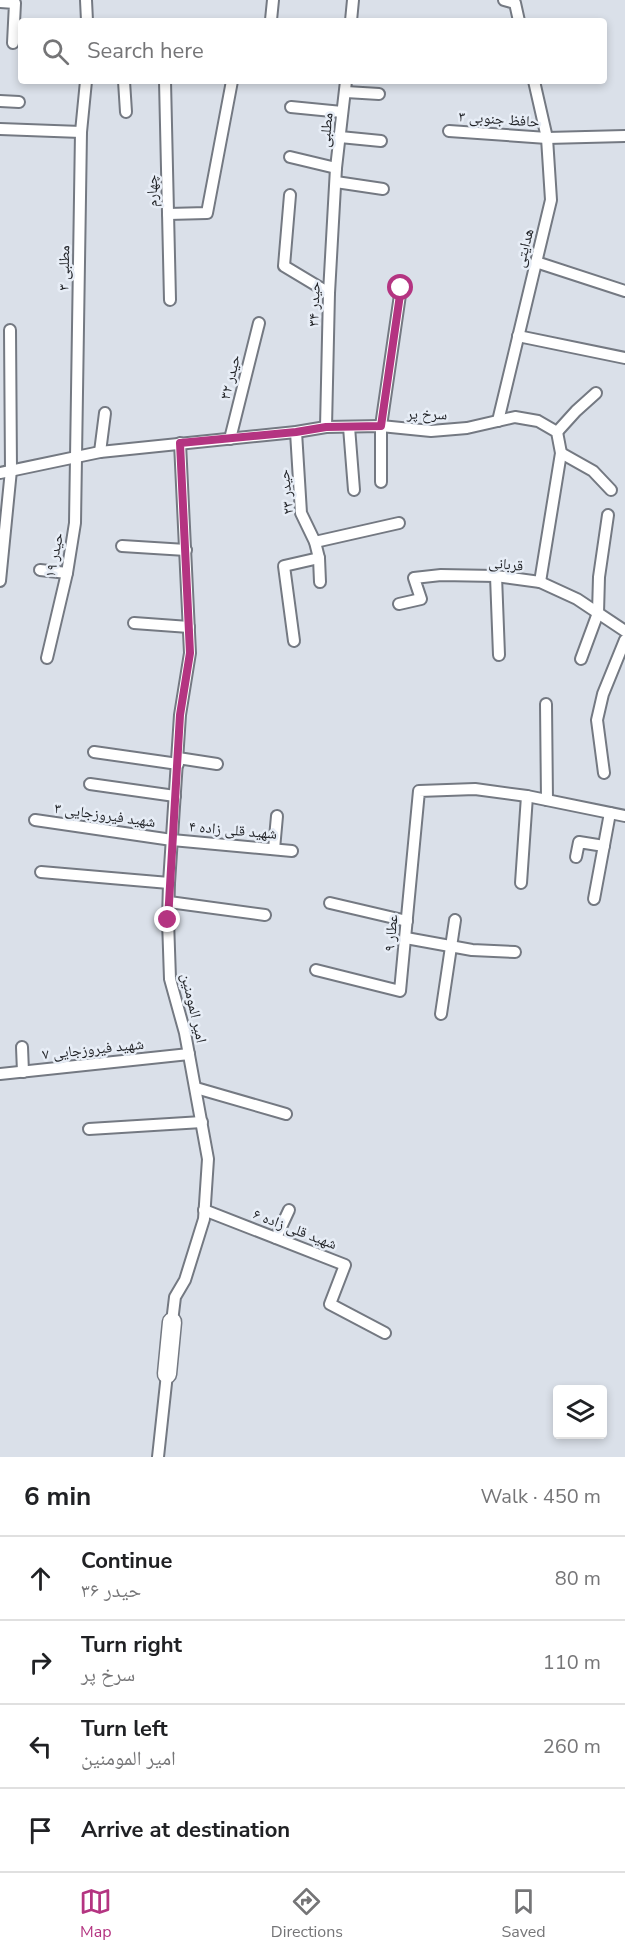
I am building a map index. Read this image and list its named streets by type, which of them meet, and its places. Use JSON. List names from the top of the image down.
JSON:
{
  "streets": {
    "street": [
      "حافظ جنوبی ۳",
      "مطلبی",
      "چهارم",
      "هدایتی",
      "مطلبی ۳",
      "حیدر ۳۴",
      "حیدر ۳۲",
      "سرخ پر",
      "حیدر ۲۳",
      "حیدر ۱۹",
      "قربانی",
      "شهید فیروزجایی ۳",
      "شهید قلی زاده ۴",
      "عطار ۹",
      "امیر المومنین",
      "شهید فیروزجایی ۷",
      "شهید قلی زاده ۶"
    ]
  },
  "crossings": [
    ["حافظ جنوبی ۳", "هدایتی"],
    ["مطلبی", "حیدر ۳۴"],
    ["هدایتی", "سرخ پر"],
    ["مطلبی ۳", "سرخ پر"],
    ["مطلبی ۳", "حیدر ۱۹"],
    ["حیدر ۳۴", "سرخ پر"],
    ["حیدر ۳۲", "سرخ پر"],
    ["سرخ پر", "حیدر ۲۳"],
    ["سرخ پر", "حیدر ۱۹"],
    ["سرخ پر", "امیر المومنین"],
    ["شهید فیروزجایی ۳", "شهید قلی زاده ۴"],
    ["شهید فیروزجایی ۳", "امیر المومنین"],
    ["شهید قلی زاده ۴", "امیر المومنین"],
    ["امیر المومنین", "شهید فیروزجایی ۷"],
    ["امیر المومنین", "شهید قلی زاده ۶"]
  ],
  "page": {
    "search": "Search here",
    "heading": ["6 min", "Walk · 450 m"],
    "list": [
      ["Continue", "حیدر ۳۶", "80 m"],
      ["Turn right", "سرخ پر", "110 m"],
      ["Turn left", "امیر المومنین", "260 m"],
      "Arrive at destination"
    ],
    "nav": ["Map", "Directions", "Saved"]
  }
}
